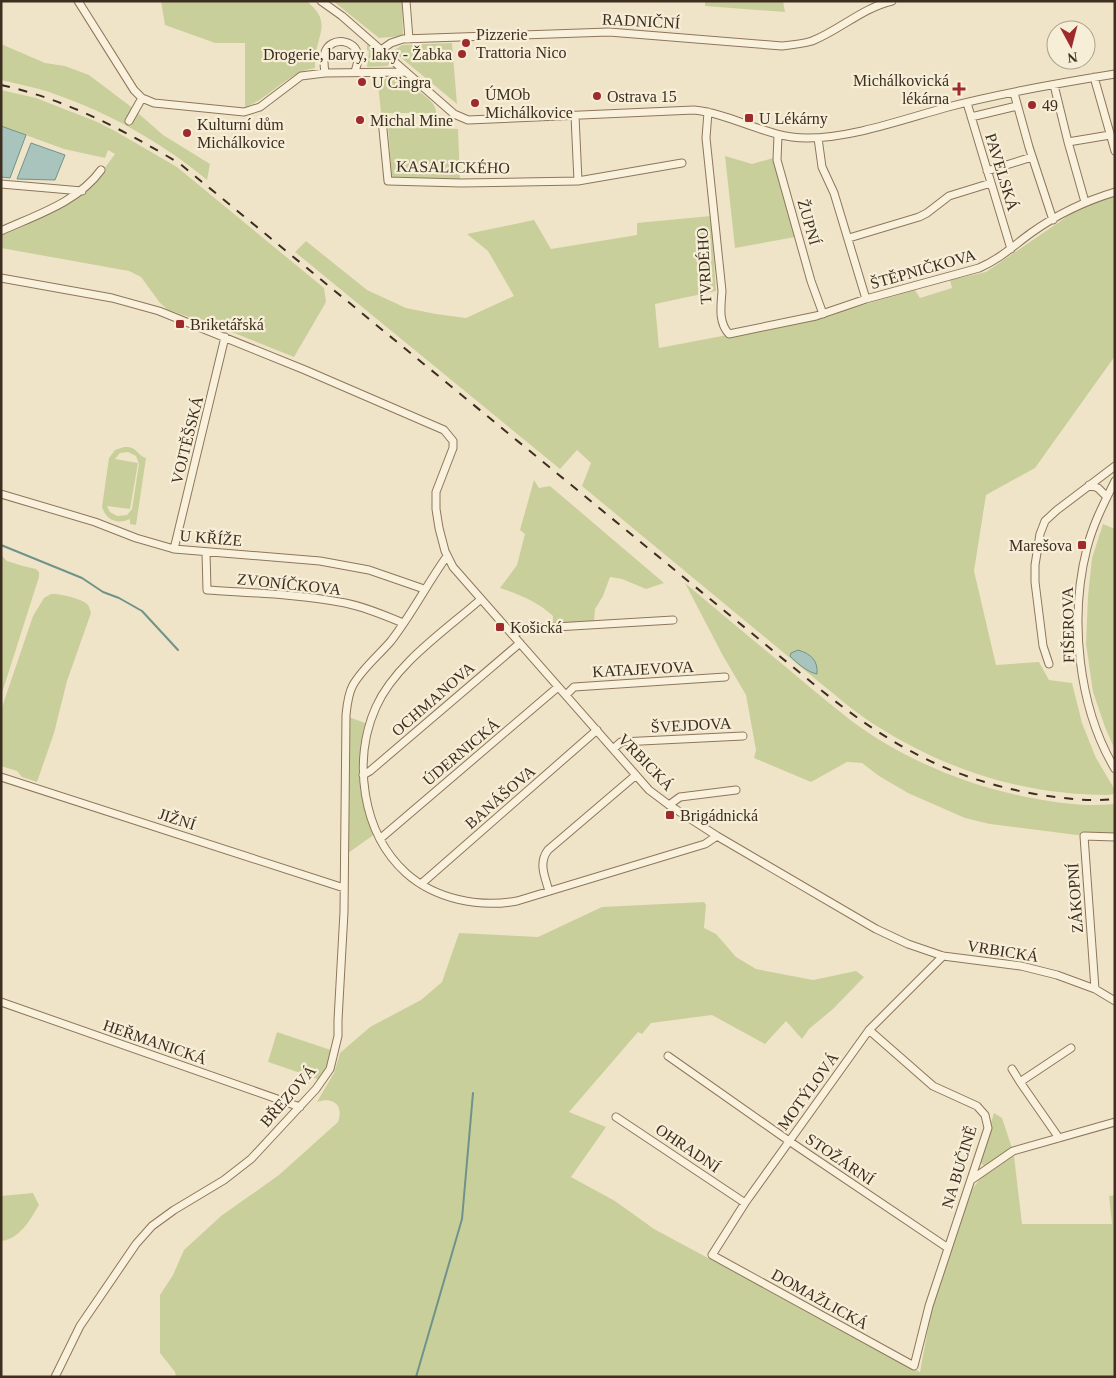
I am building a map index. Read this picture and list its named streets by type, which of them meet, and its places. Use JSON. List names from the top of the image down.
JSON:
{
  "streets": {
    "street": [
      "RADNIČNÍ",
      "KASALICKÉHO",
      "PAVELSKÁ",
      "ŽUPNÍ",
      "TVRDÉHO",
      "ŠTĚPNIČKOVA",
      "VOJTĚŠSKÁ",
      "U KŘÍŽE",
      "ZVONÍČKOVA",
      "FIŠEROVA",
      "KATAJEVOVA",
      "OCHMANOVA",
      "ŠVEJDOVA",
      "ÚDERNICKÁ",
      "VRBICKÁ",
      "BANÁŠOVA",
      "JIŽNÍ",
      "ZÁKOPNÍ",
      "HEŘMANICKÁ",
      "MOTÝLOVÁ",
      "BŘEZOVÁ",
      "OHRADNÍ",
      "STOŽÁRNÍ",
      "NA BUČINĚ",
      "DOMAŽLICKÁ"
    ]
  },
  "crossings": [
    ["PAVELSKÁ", "ŠTĚPNIČKOVA"],
    ["ŽUPNÍ", "ŠTĚPNIČKOVA"],
    ["TVRDÉHO", "ŠTĚPNIČKOVA"],
    ["VOJTĚŠSKÁ", "U KŘÍŽE"],
    ["VOJTĚŠSKÁ", "VRBICKÁ"],
    ["U KŘÍŽE", "ZVONÍČKOVA"],
    ["ZVONÍČKOVA", "BŘEZOVÁ"],
    ["KATAJEVOVA", "VRBICKÁ"],
    ["OCHMANOVA", "VRBICKÁ"],
    ["ŠVEJDOVA", "VRBICKÁ"],
    ["ÚDERNICKÁ", "VRBICKÁ"],
    ["VRBICKÁ", "BANÁŠOVA"],
    ["VRBICKÁ", "ZÁKOPNÍ"],
    ["VRBICKÁ", "MOTÝLOVÁ"],
    ["JIŽNÍ", "BŘEZOVÁ"],
    ["HEŘMANICKÁ", "BŘEZOVÁ"],
    ["MOTÝLOVÁ", "OHRADNÍ"],
    ["MOTÝLOVÁ", "STOŽÁRNÍ"],
    ["MOTÝLOVÁ", "NA BUČINĚ"],
    ["MOTÝLOVÁ", "DOMAŽLICKÁ"],
    ["STOŽÁRNÍ", "NA BUČINĚ"],
    ["NA BUČINĚ", "DOMAŽLICKÁ"]
  ],
  "places": {
    "other": [
      "Pizzerie Trattoria Nico",
      "Drogerie, barvy, laky - Žabka",
      "U Cingra",
      "Ostrava 15",
      "ÚMOb Michálkovice",
      "49",
      "Michal Mine",
      "Kulturní dům Michálkovice"
    ],
    "health": ["Michálkovická lékárna"],
    "transit": [
      "U Lékárny",
      "Briketářská",
      "Marešova",
      "Košická",
      "Brigádnická"
    ]
  },
  "north": "bottom"
}
